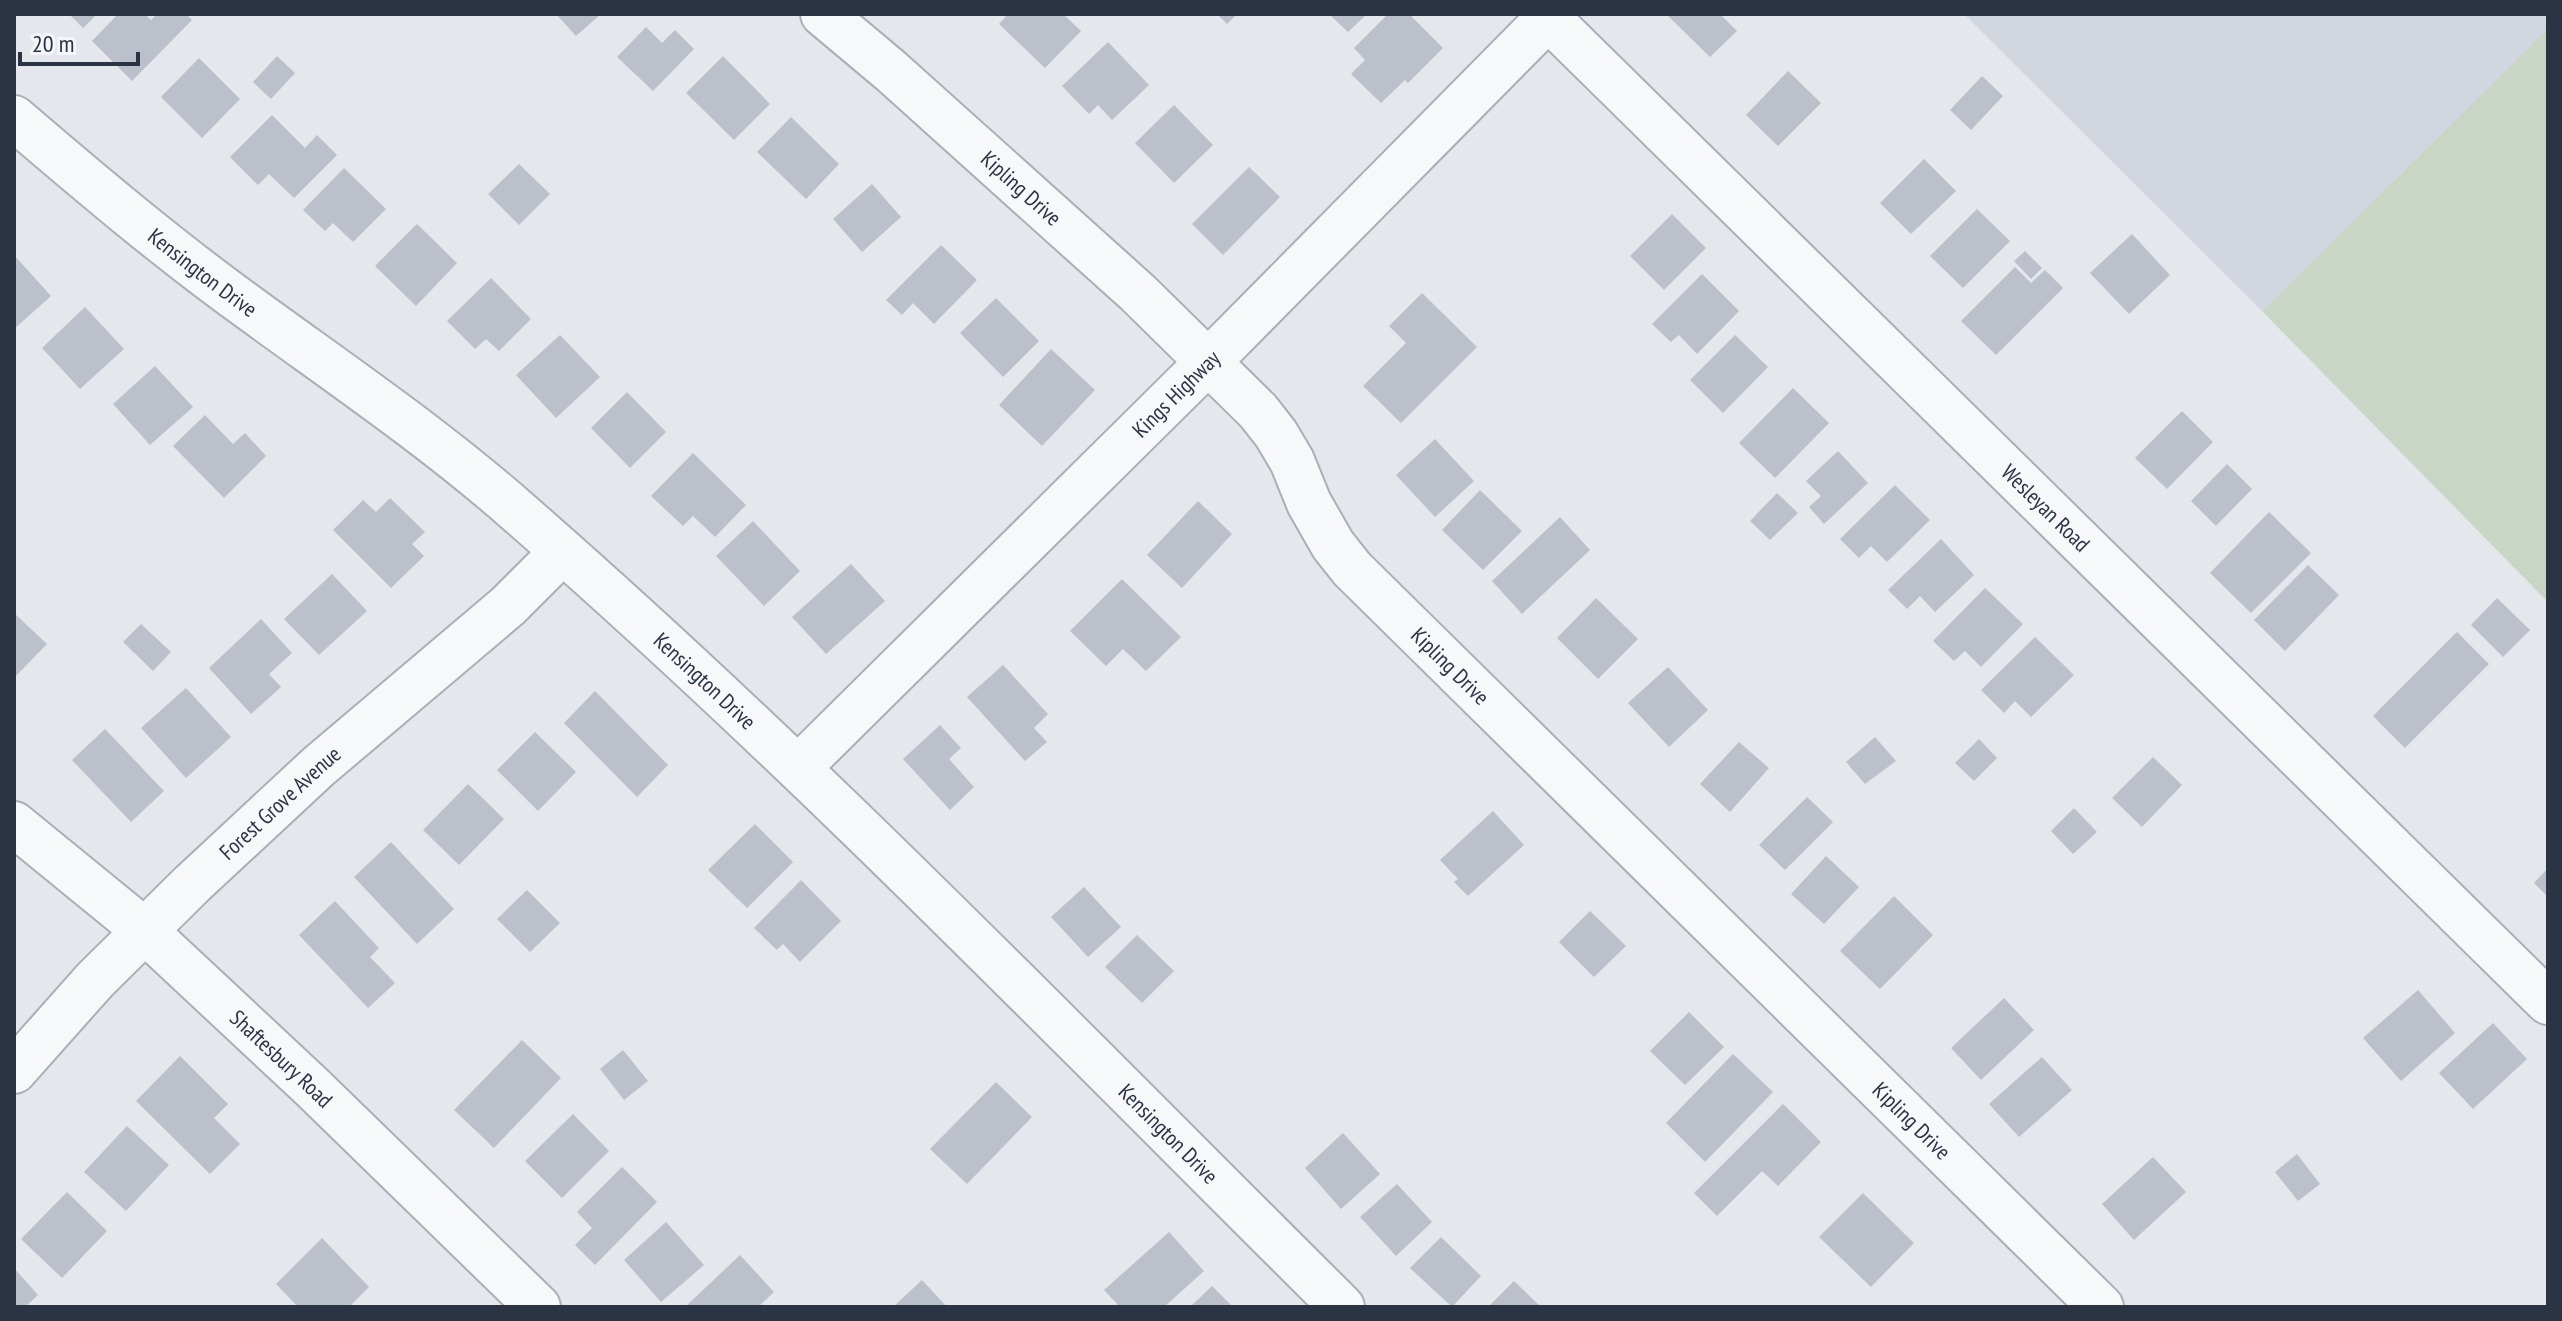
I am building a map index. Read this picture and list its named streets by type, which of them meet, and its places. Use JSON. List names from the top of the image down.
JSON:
{
  "streets": {
    "street": [
      "Kipling Drive",
      "Kensington Drive",
      "Kings Highway",
      "Wesleyan Road",
      "Forest Grove Avenue",
      "Shaftesbury Road"
    ]
  },
  "crossings": [
    ["Kipling Drive", "Kings Highway"],
    ["Kensington Drive", "Kings Highway"],
    ["Kensington Drive", "Forest Grove Avenue"],
    ["Kings Highway", "Wesleyan Road"],
    ["Forest Grove Avenue", "Shaftesbury Road"]
  ],
  "scale_bar": "20 m"
}
